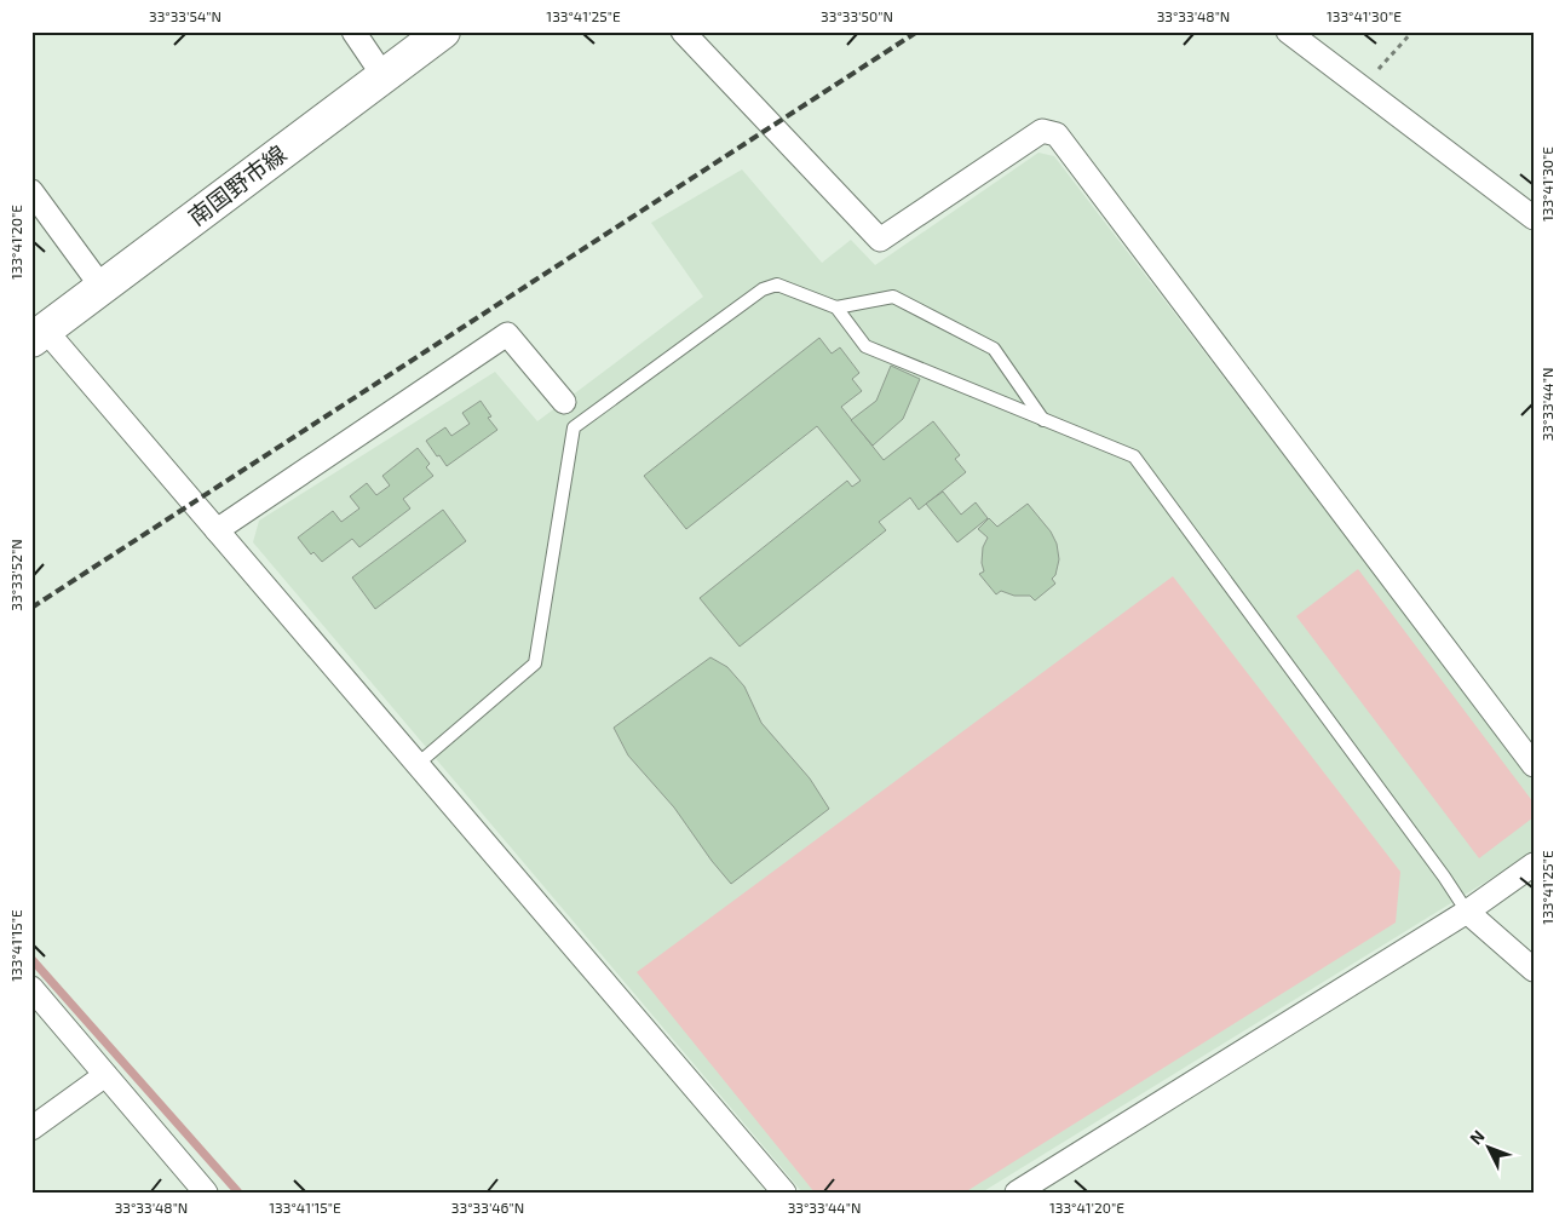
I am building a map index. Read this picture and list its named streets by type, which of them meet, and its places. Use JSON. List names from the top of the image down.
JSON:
{
  "streets": {
    "main road": ["南国野市線"]
  },
  "north": "top left",
  "coordinates": [
    "33°33'54\"N",
    "133°41'25\"E",
    "33°33'50\"N",
    "33°33'48\"N",
    "133°41'30\"E",
    "133°41'20\"E",
    "33°33'44\"N",
    "33°33'52\"N",
    "133°41'15\"E",
    "33°33'46\"N"
  ]
}
